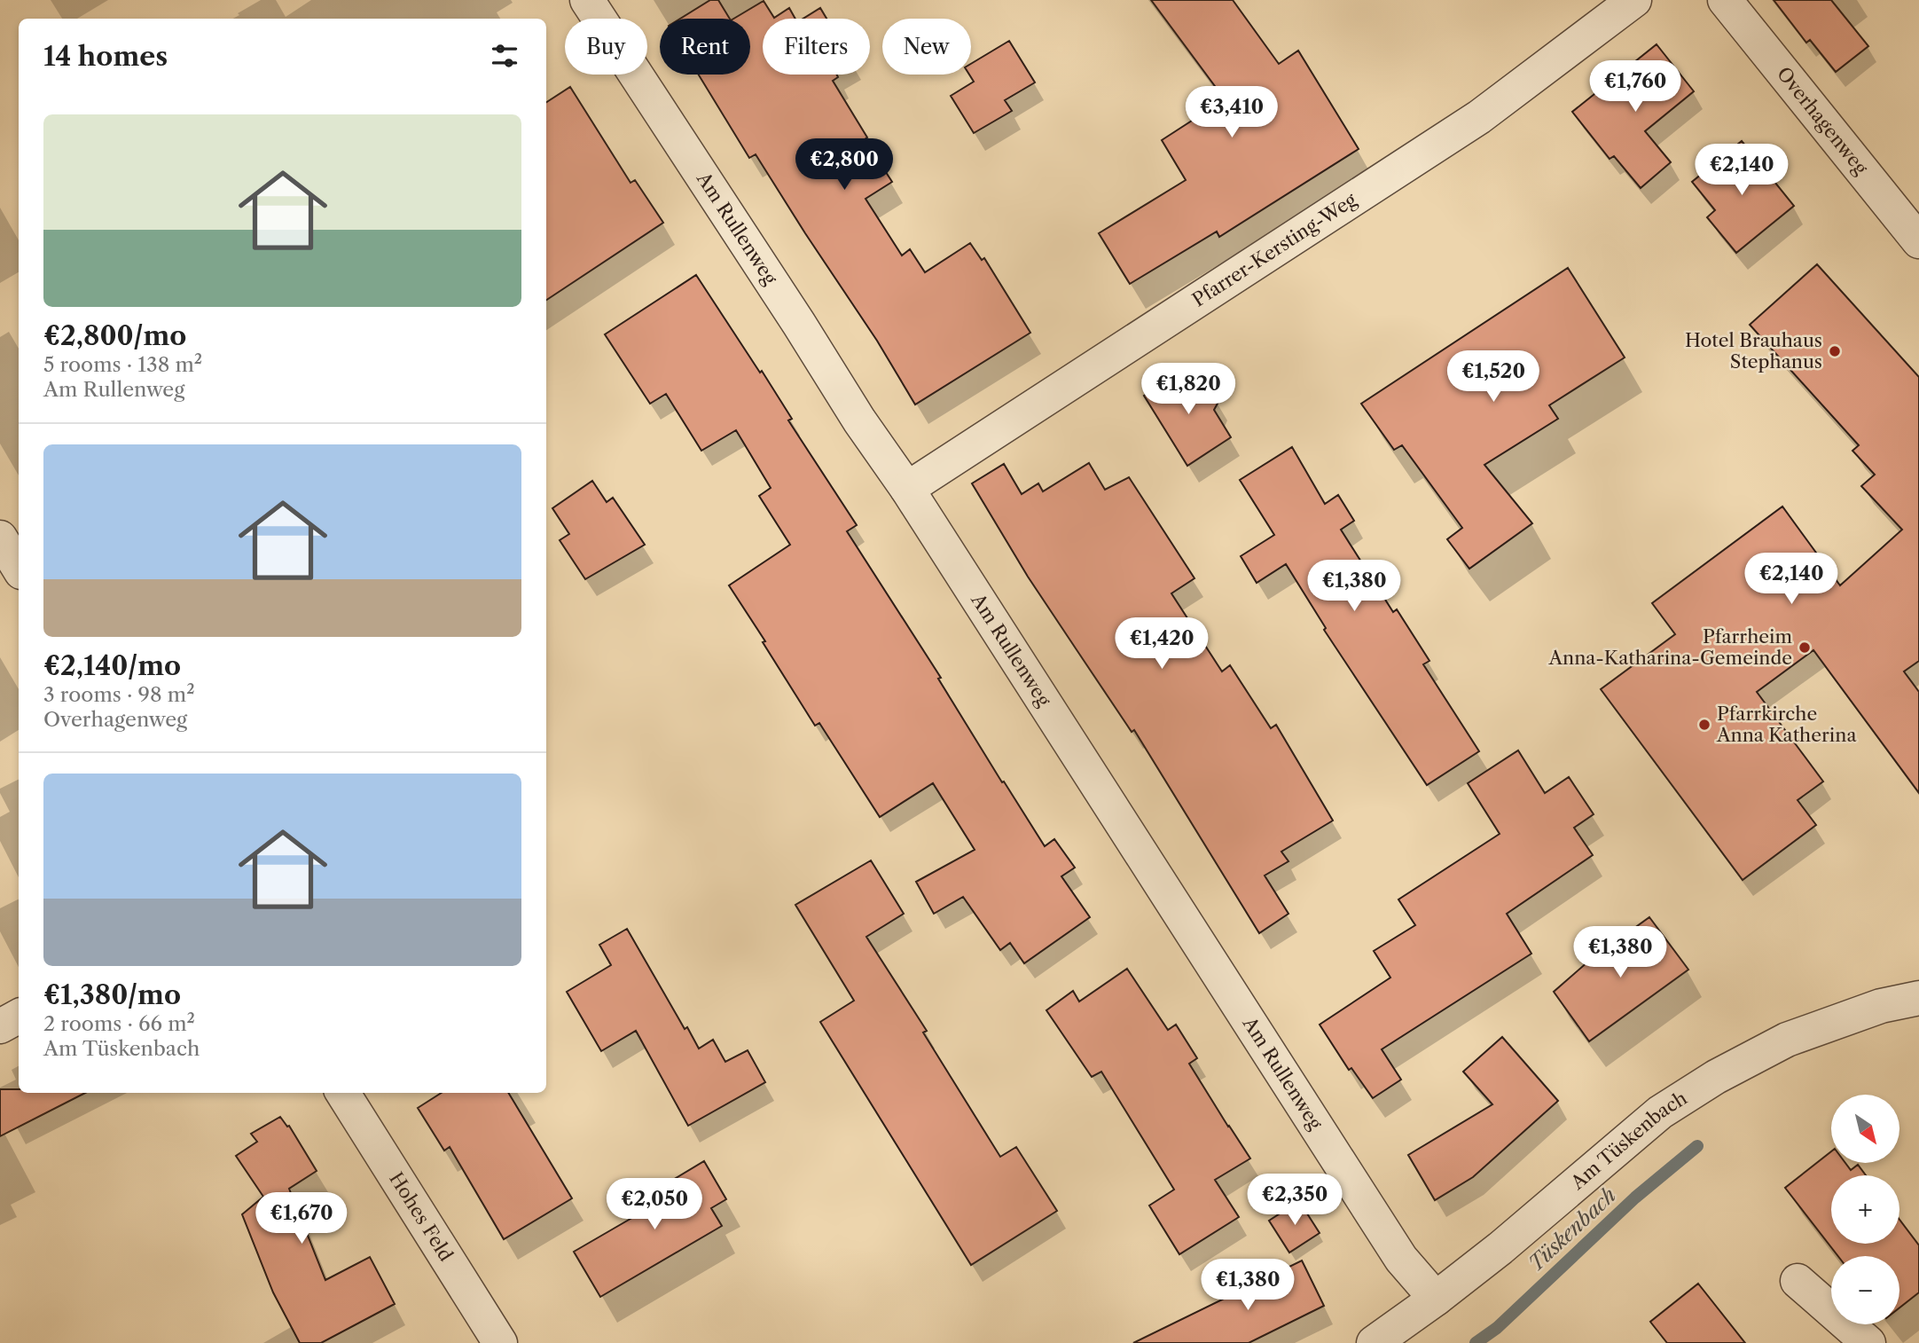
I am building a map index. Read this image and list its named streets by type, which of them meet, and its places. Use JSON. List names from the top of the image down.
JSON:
{
  "streets": {
    "street": [
      "Overhagenweg",
      "Am Rullenweg",
      "Pfarrer-Kersting-Weg",
      "Am Tüskenbach",
      "Hohes Feld"
    ]
  },
  "crossings": [
    ["Am Rullenweg", "Pfarrer-Kersting-Weg"],
    ["Am Rullenweg", "Am Tüskenbach"]
  ],
  "water": ["Tüskenbach"],
  "places": ["Hotel Brauhaus Stephanus", "Pfarrheim Anna-Katharina-Gemeinde", "Pfarrkirche Anna Katherina"],
  "north": "bottom right",
  "page": {
    "chip": [
      "Buy",
      "Rent",
      "Filters",
      "New"
    ],
    "heading": "14 homes",
    "price": [
      "€1,760",
      "€3,410",
      "€2,800",
      "€2,140",
      "€1,520",
      "€1,820",
      "€2,140",
      "€1,380",
      "€1,420",
      "€1,380",
      "€2,350",
      "€2,050",
      "€1,670",
      "€1,380"
    ],
    "list": [
      {
        "name": "€2,800/mo",
        "note": "5 rooms · 138 m² · Am Rullenweg"
      },
      {
        "name": "€2,140/mo",
        "note": "3 rooms · 98 m² · Overhagenweg"
      },
      {
        "name": "€1,380/mo",
        "note": "2 rooms · 66 m² · Am Tüskenbach"
      }
    ],
    "map_buttons": ["+", "−"]
  }
}
